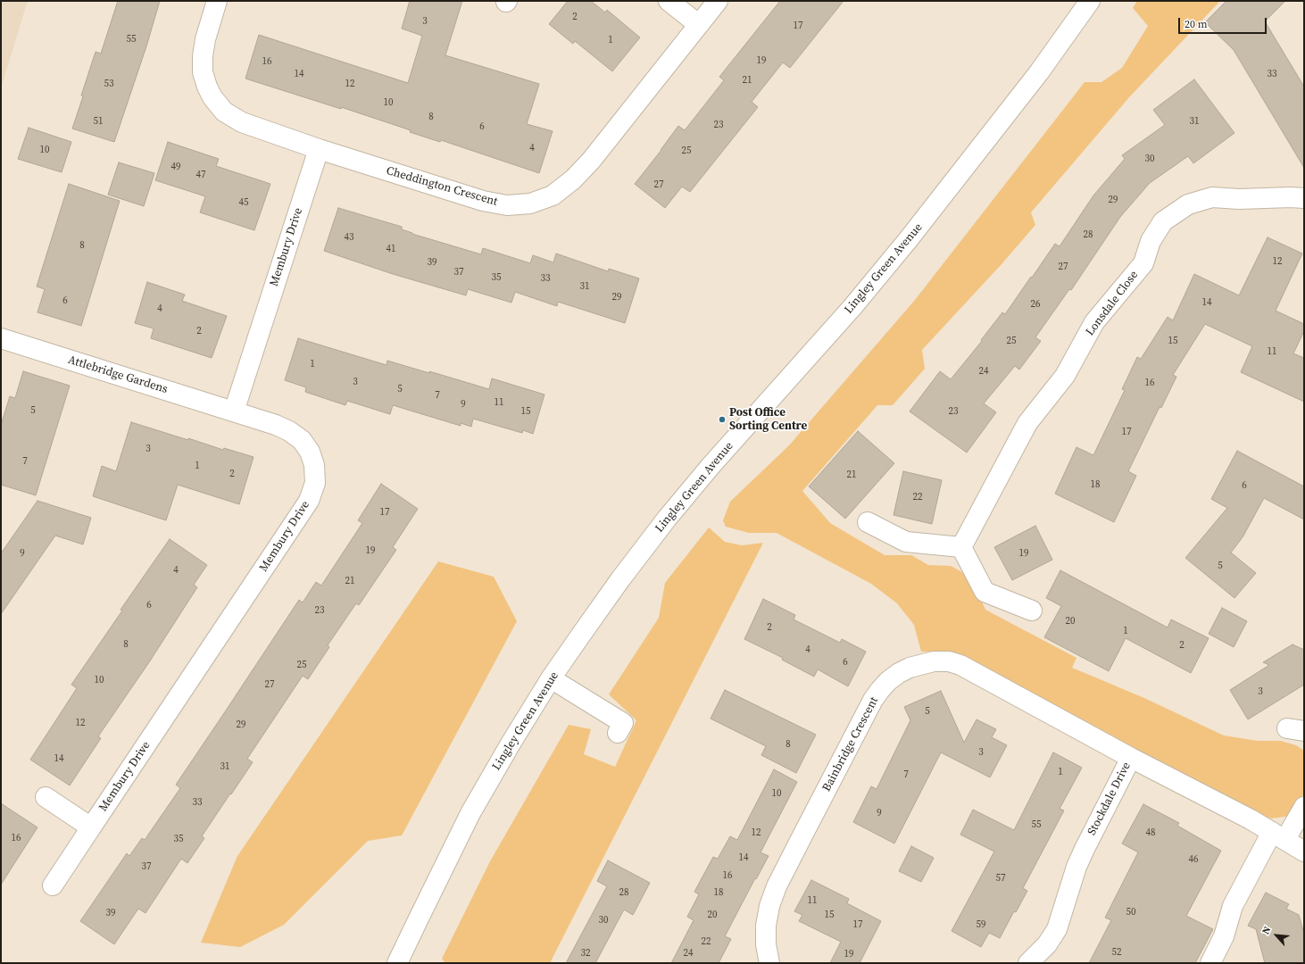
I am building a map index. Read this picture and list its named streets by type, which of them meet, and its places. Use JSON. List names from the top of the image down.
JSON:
{
  "streets": {
    "street": [
      "Cheddington Crescent",
      "Membury Drive",
      "Lingley Green Avenue",
      "Lonsdale Close",
      "Attlebridge Gardens",
      "Bainbridge Crescent",
      "Stockdale Drive"
    ]
  },
  "crossings": [
    ["Cheddington Crescent", "Membury Drive"],
    ["Membury Drive", "Attlebridge Gardens"],
    ["Bainbridge Crescent", "Stockdale Drive"]
  ],
  "places": ["Post Office Sorting Centre"],
  "house_numbers": [
    "2",
    "3",
    "17",
    "55",
    "1",
    "19",
    "16",
    "14",
    "33",
    "21",
    "53",
    "12",
    "10",
    "8",
    "51",
    "31",
    "23",
    "6",
    "4",
    "10",
    "25",
    "30",
    "49",
    "47",
    "27",
    "29",
    "45",
    "28",
    "43",
    "8",
    "41",
    "12",
    "39",
    "27",
    "37",
    "35",
    "33",
    "31",
    "29",
    "6",
    "14",
    "26",
    "4",
    "2",
    "25",
    "15",
    "11",
    "1",
    "24",
    "3",
    "16",
    "5",
    "7",
    "11",
    "9",
    "5",
    "15",
    "23",
    "17",
    "3",
    "7",
    "1",
    "2",
    "21",
    "18",
    "6",
    "22",
    "17",
    "19",
    "9",
    "19",
    "5",
    "4",
    "21",
    "6",
    "23",
    "20",
    "2",
    "1",
    "8",
    "2",
    "4",
    "6",
    "25",
    "10",
    "27",
    "3",
    "5",
    "12",
    "29",
    "8",
    "3",
    "14",
    "31",
    "1",
    "7",
    "10",
    "33",
    "9",
    "55",
    "12",
    "48",
    "16",
    "35",
    "14",
    "46",
    "37",
    "16",
    "57",
    "28",
    "18",
    "11",
    "50",
    "39",
    "20",
    "15",
    "30",
    "17",
    "59",
    "22",
    "52",
    "32",
    "24",
    "19"
  ],
  "scale_bar": "20 m",
  "north": "top left"
}
